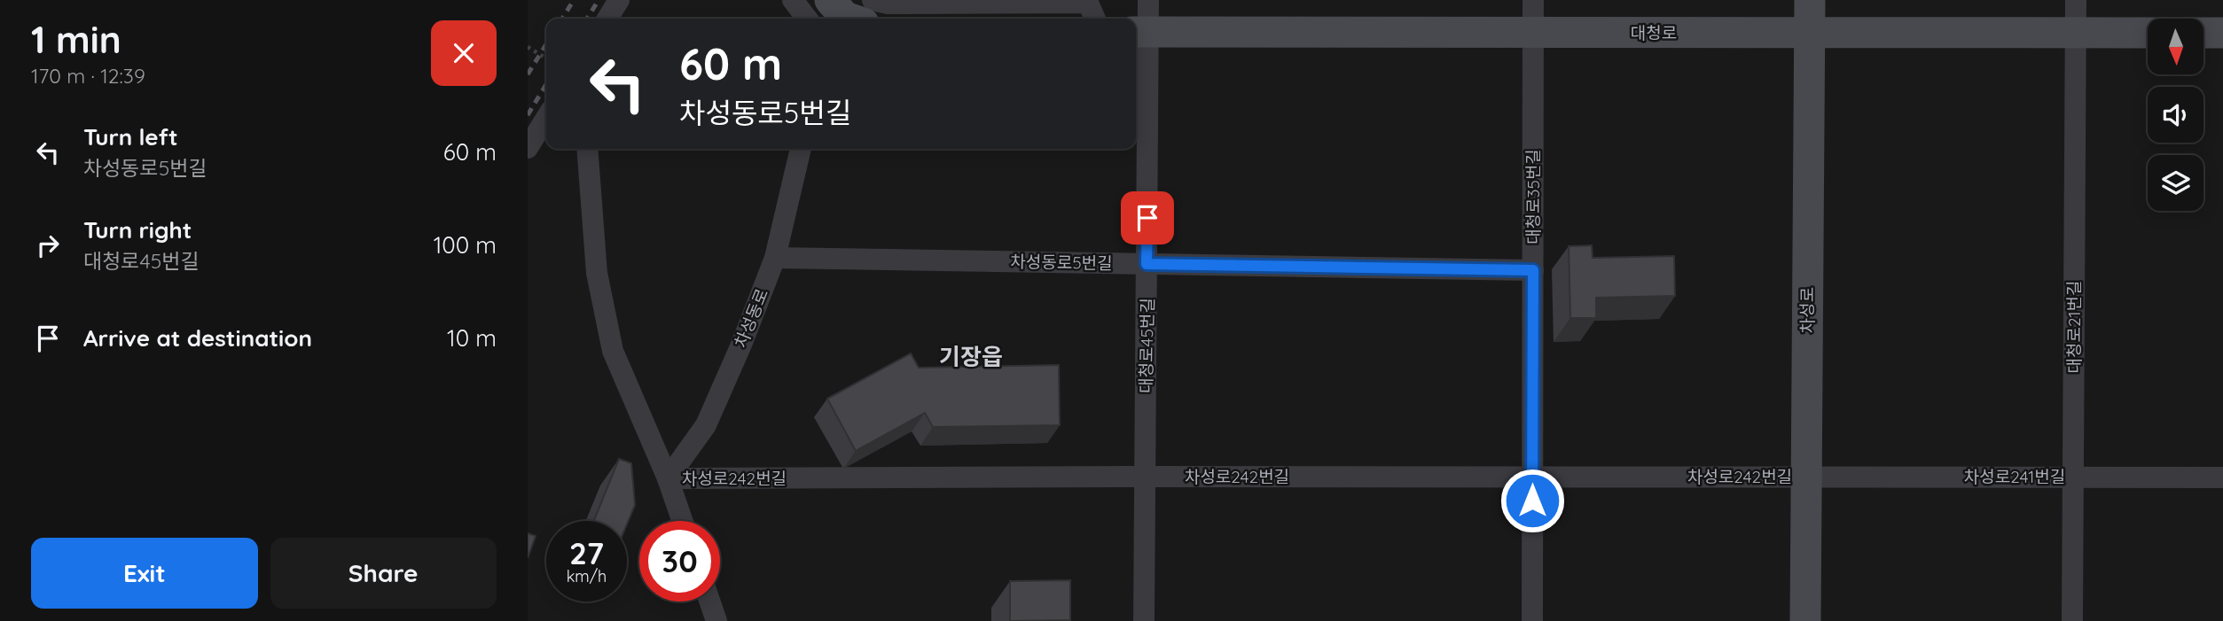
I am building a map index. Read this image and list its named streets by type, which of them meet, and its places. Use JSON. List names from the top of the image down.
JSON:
{
  "streets": {
    "main road": ["대청로", "차성로"],
    "street": [
      "대청로35번길",
      "차성동로5번길",
      "차성동로",
      "대청로21번길",
      "대청로45번길",
      "차성로242번길",
      "차성로241번길"
    ]
  },
  "crossings": [
    ["대청로", "대청로35번길"],
    ["대청로", "차성로"],
    ["대청로", "대청로21번길"],
    ["대청로", "대청로45번길"],
    ["대청로35번길", "차성동로5번길"],
    ["대청로35번길", "차성로242번길"],
    ["차성동로5번길", "차성동로"],
    ["차성동로5번길", "대청로45번길"],
    ["차성로", "차성로242번길"],
    ["차성로", "차성로241번길"],
    ["차성동로", "차성로242번길"],
    ["대청로21번길", "차성로241번길"],
    ["대청로45번길", "차성로242번길"],
    ["차성로242번길", "차성로241번길"]
  ],
  "districts": ["기장읍"],
  "north": "bottom",
  "page": {
    "heading": ["1 min", "170 m · 12:39"],
    "turn": ["60 m", "차성동로5번길"],
    "list": [
      {
        "name": "Turn left",
        "note": "차성동로5번길",
        "value": "60 m"
      },
      {
        "name": "Turn right",
        "note": "대청로45번길",
        "value": "100 m"
      },
      {
        "name": "Arrive at destination",
        "value": "10 m"
      }
    ],
    "speed": "27 km/h",
    "limit": "30",
    "buttons": ["Exit", "Share"]
  }
}
